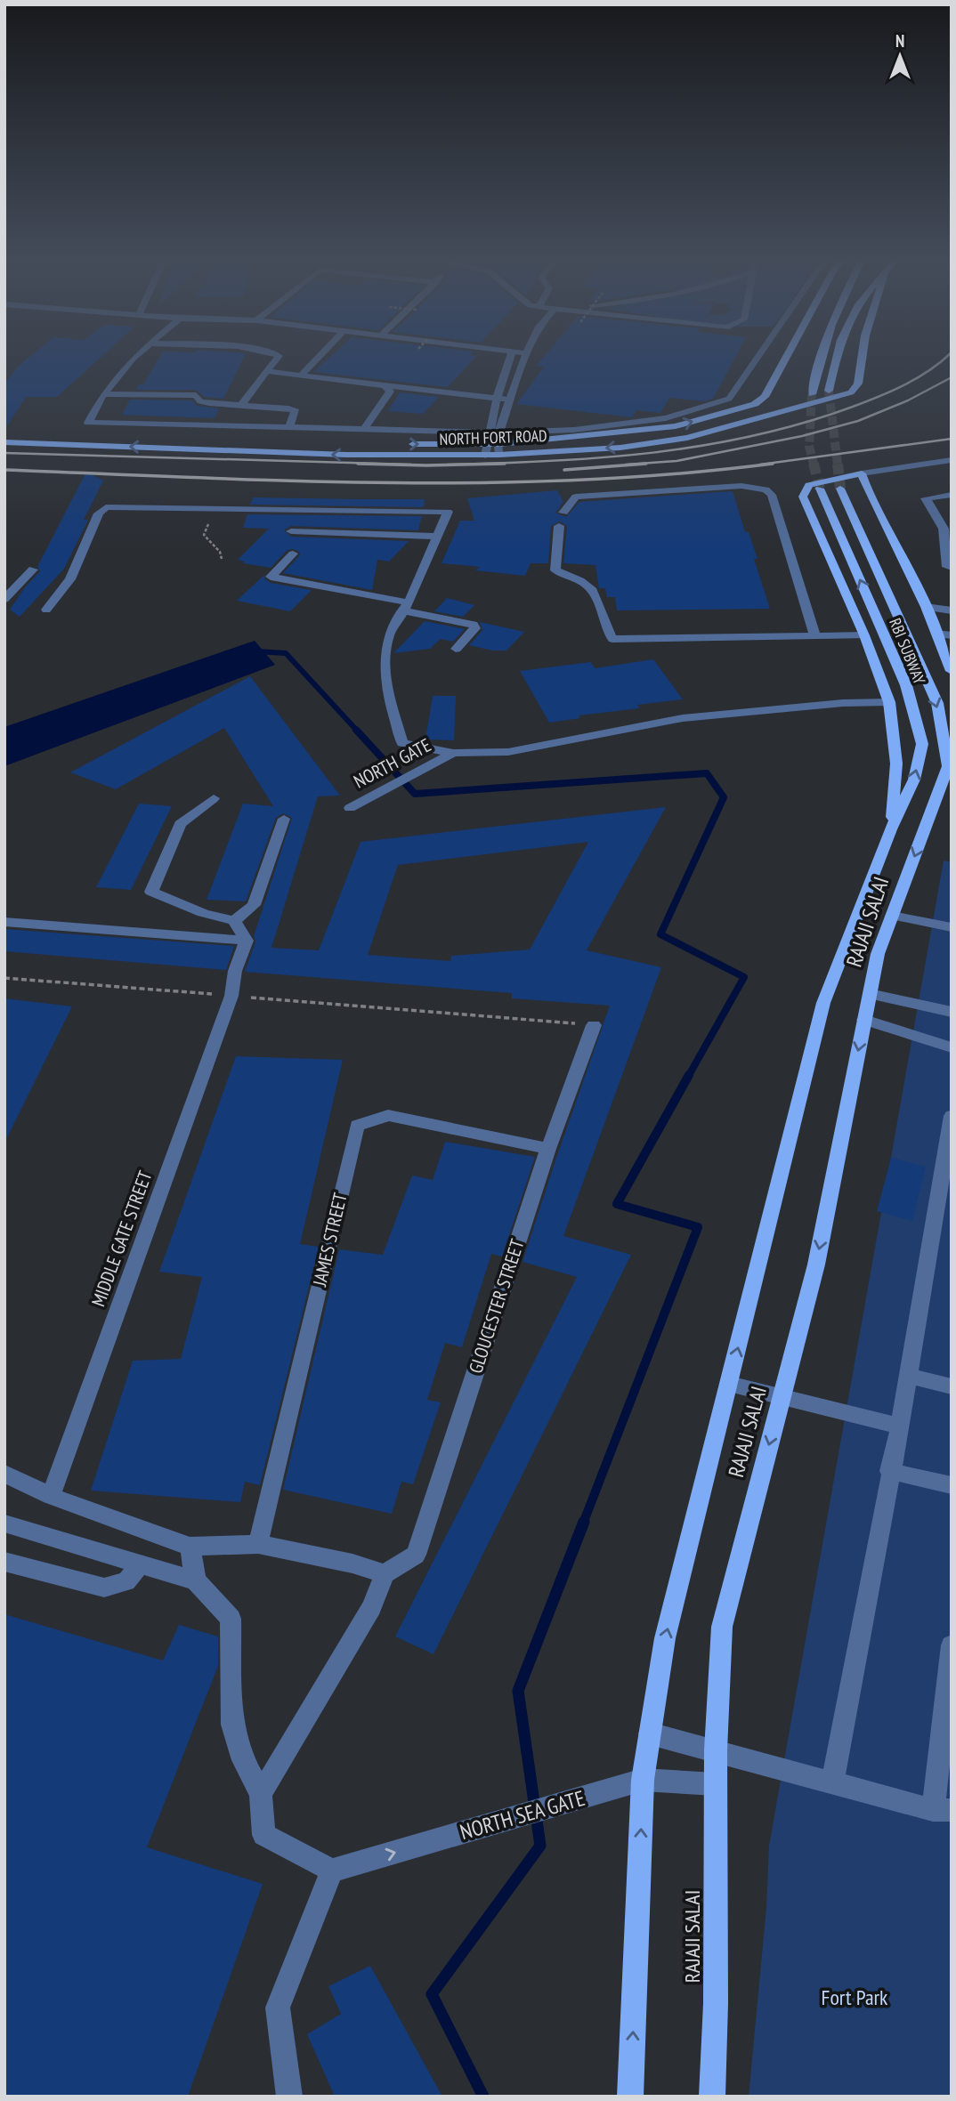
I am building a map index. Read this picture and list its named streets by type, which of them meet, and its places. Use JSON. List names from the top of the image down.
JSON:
{
  "streets": {
    "main road": ["NORTH FORT ROAD", "RBI SUBWAY", "RAJAJI SALAI"],
    "street": [
      "NORTH GATE",
      "MIDDLE GATE STREET",
      "JAMES STREET",
      "GLOUCESTER STREET",
      "NORTH SEA GATE"
    ]
  },
  "crossings": [
    ["RBI SUBWAY", "RAJAJI SALAI"],
    ["RAJAJI SALAI", "NORTH SEA GATE"],
    ["JAMES STREET", "GLOUCESTER STREET"]
  ],
  "one_way": ["NORTH SEA GATE"],
  "parks": ["Fort Park"],
  "north": "top"
}
